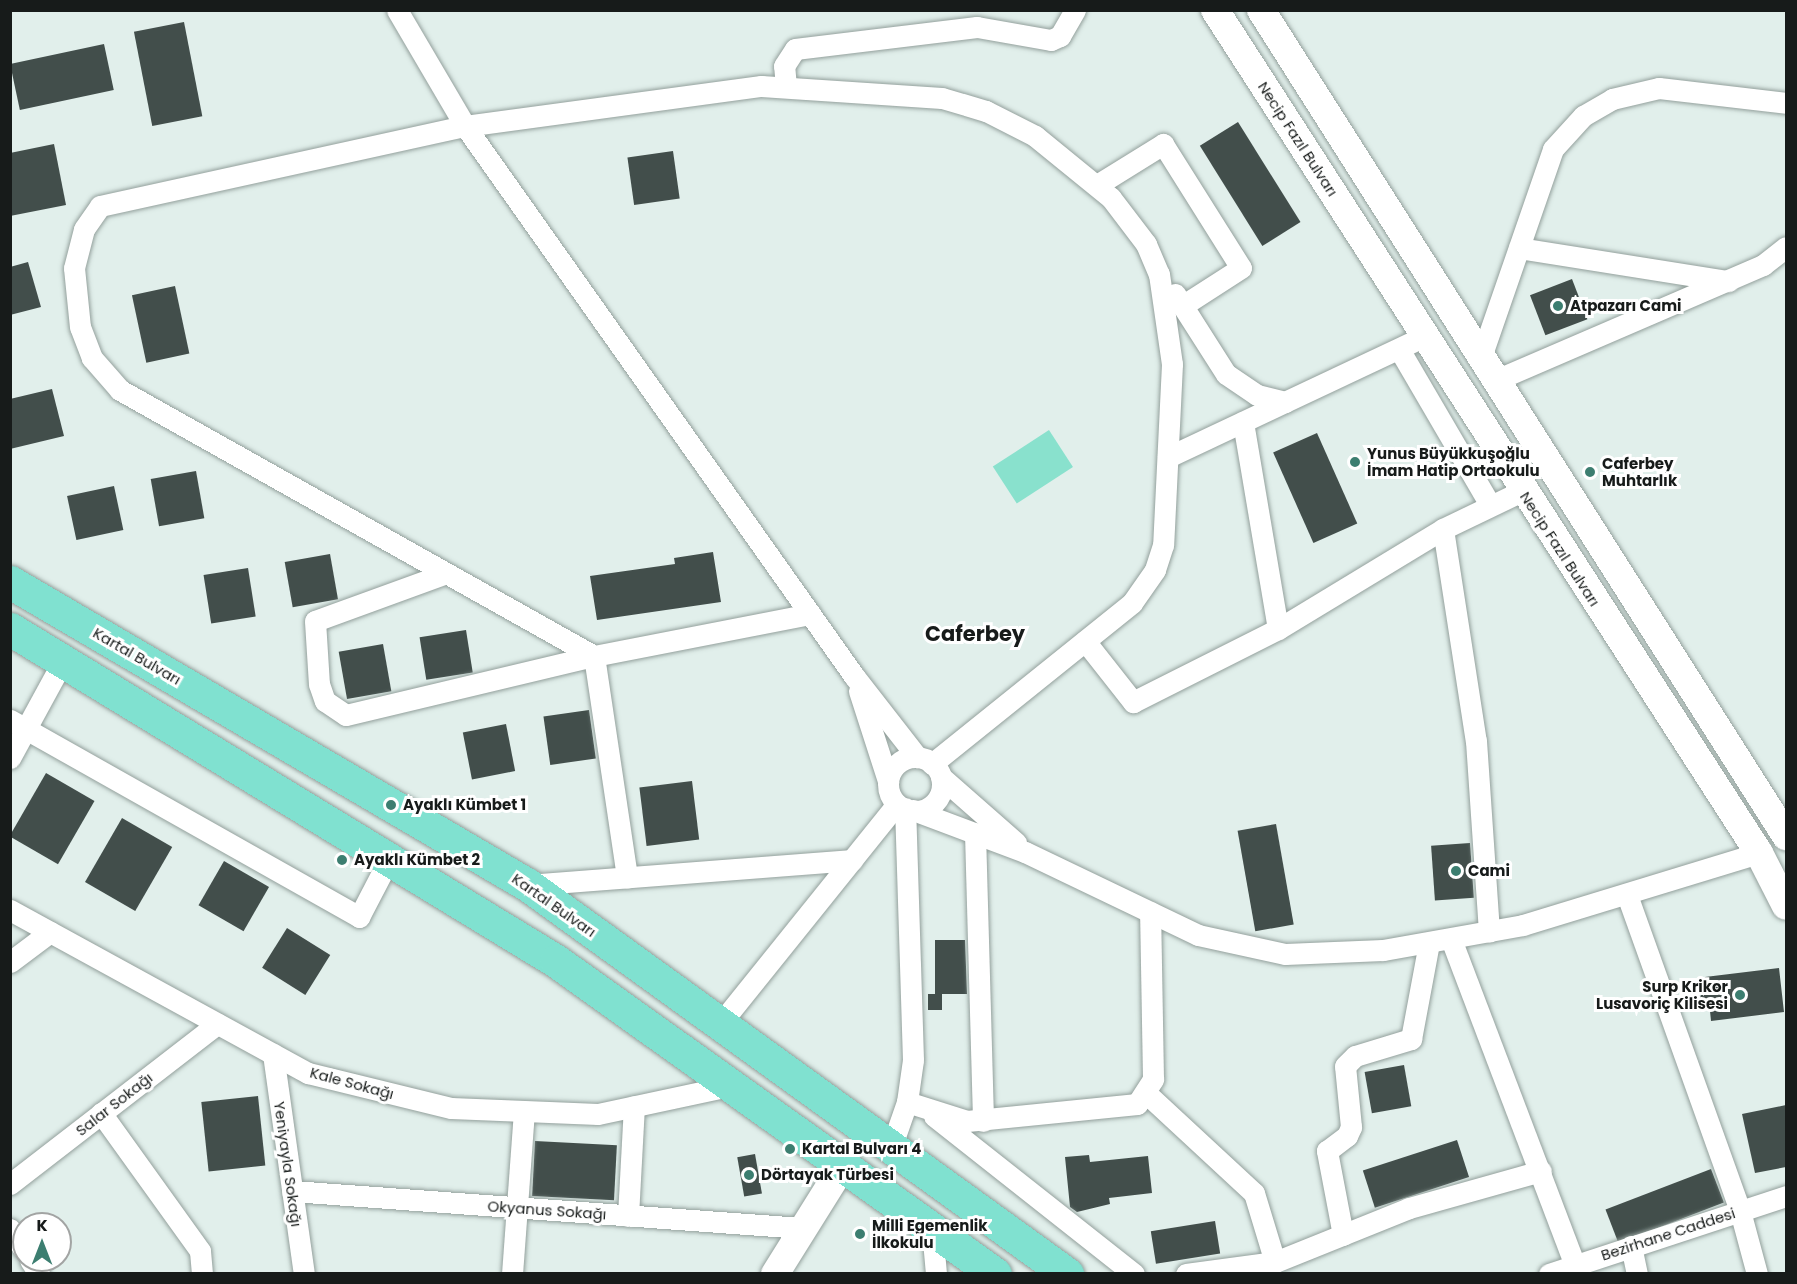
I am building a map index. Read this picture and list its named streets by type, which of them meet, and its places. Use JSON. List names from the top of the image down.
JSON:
{
  "streets": {
    "main road": ["Kartal Bulvarı"],
    "street": [
      "Necip Fazıl Bulvarı",
      "Kale Sokağı",
      "Salar Sokağı",
      "Yeniyayla Sokağı",
      "Okyanus Sokağı",
      "Bezirhane Caddesi"
    ]
  },
  "crossings": [
    ["Kale Sokağı", "Salar Sokağı"],
    ["Kale Sokağı", "Yeniyayla Sokağı"],
    ["Yeniyayla Sokağı", "Okyanus Sokağı"]
  ],
  "districts": ["Caferbey"],
  "places": [
    "Atpazarı Cami",
    "Yunus Büyükkuşoğlu İmam Hatip Ortaokulu",
    "Caferbey Muhtarlık",
    "Ayaklı Kümbet 1",
    "Ayaklı Kümbet 2",
    "Cami",
    "Surp Krikor Lusavoriç Kilisesi",
    "Kartal Bulvarı 4",
    "Dörtayak Türbesi",
    "Milli Egemenlik İlkokulu"
  ],
  "north": "top"
}
